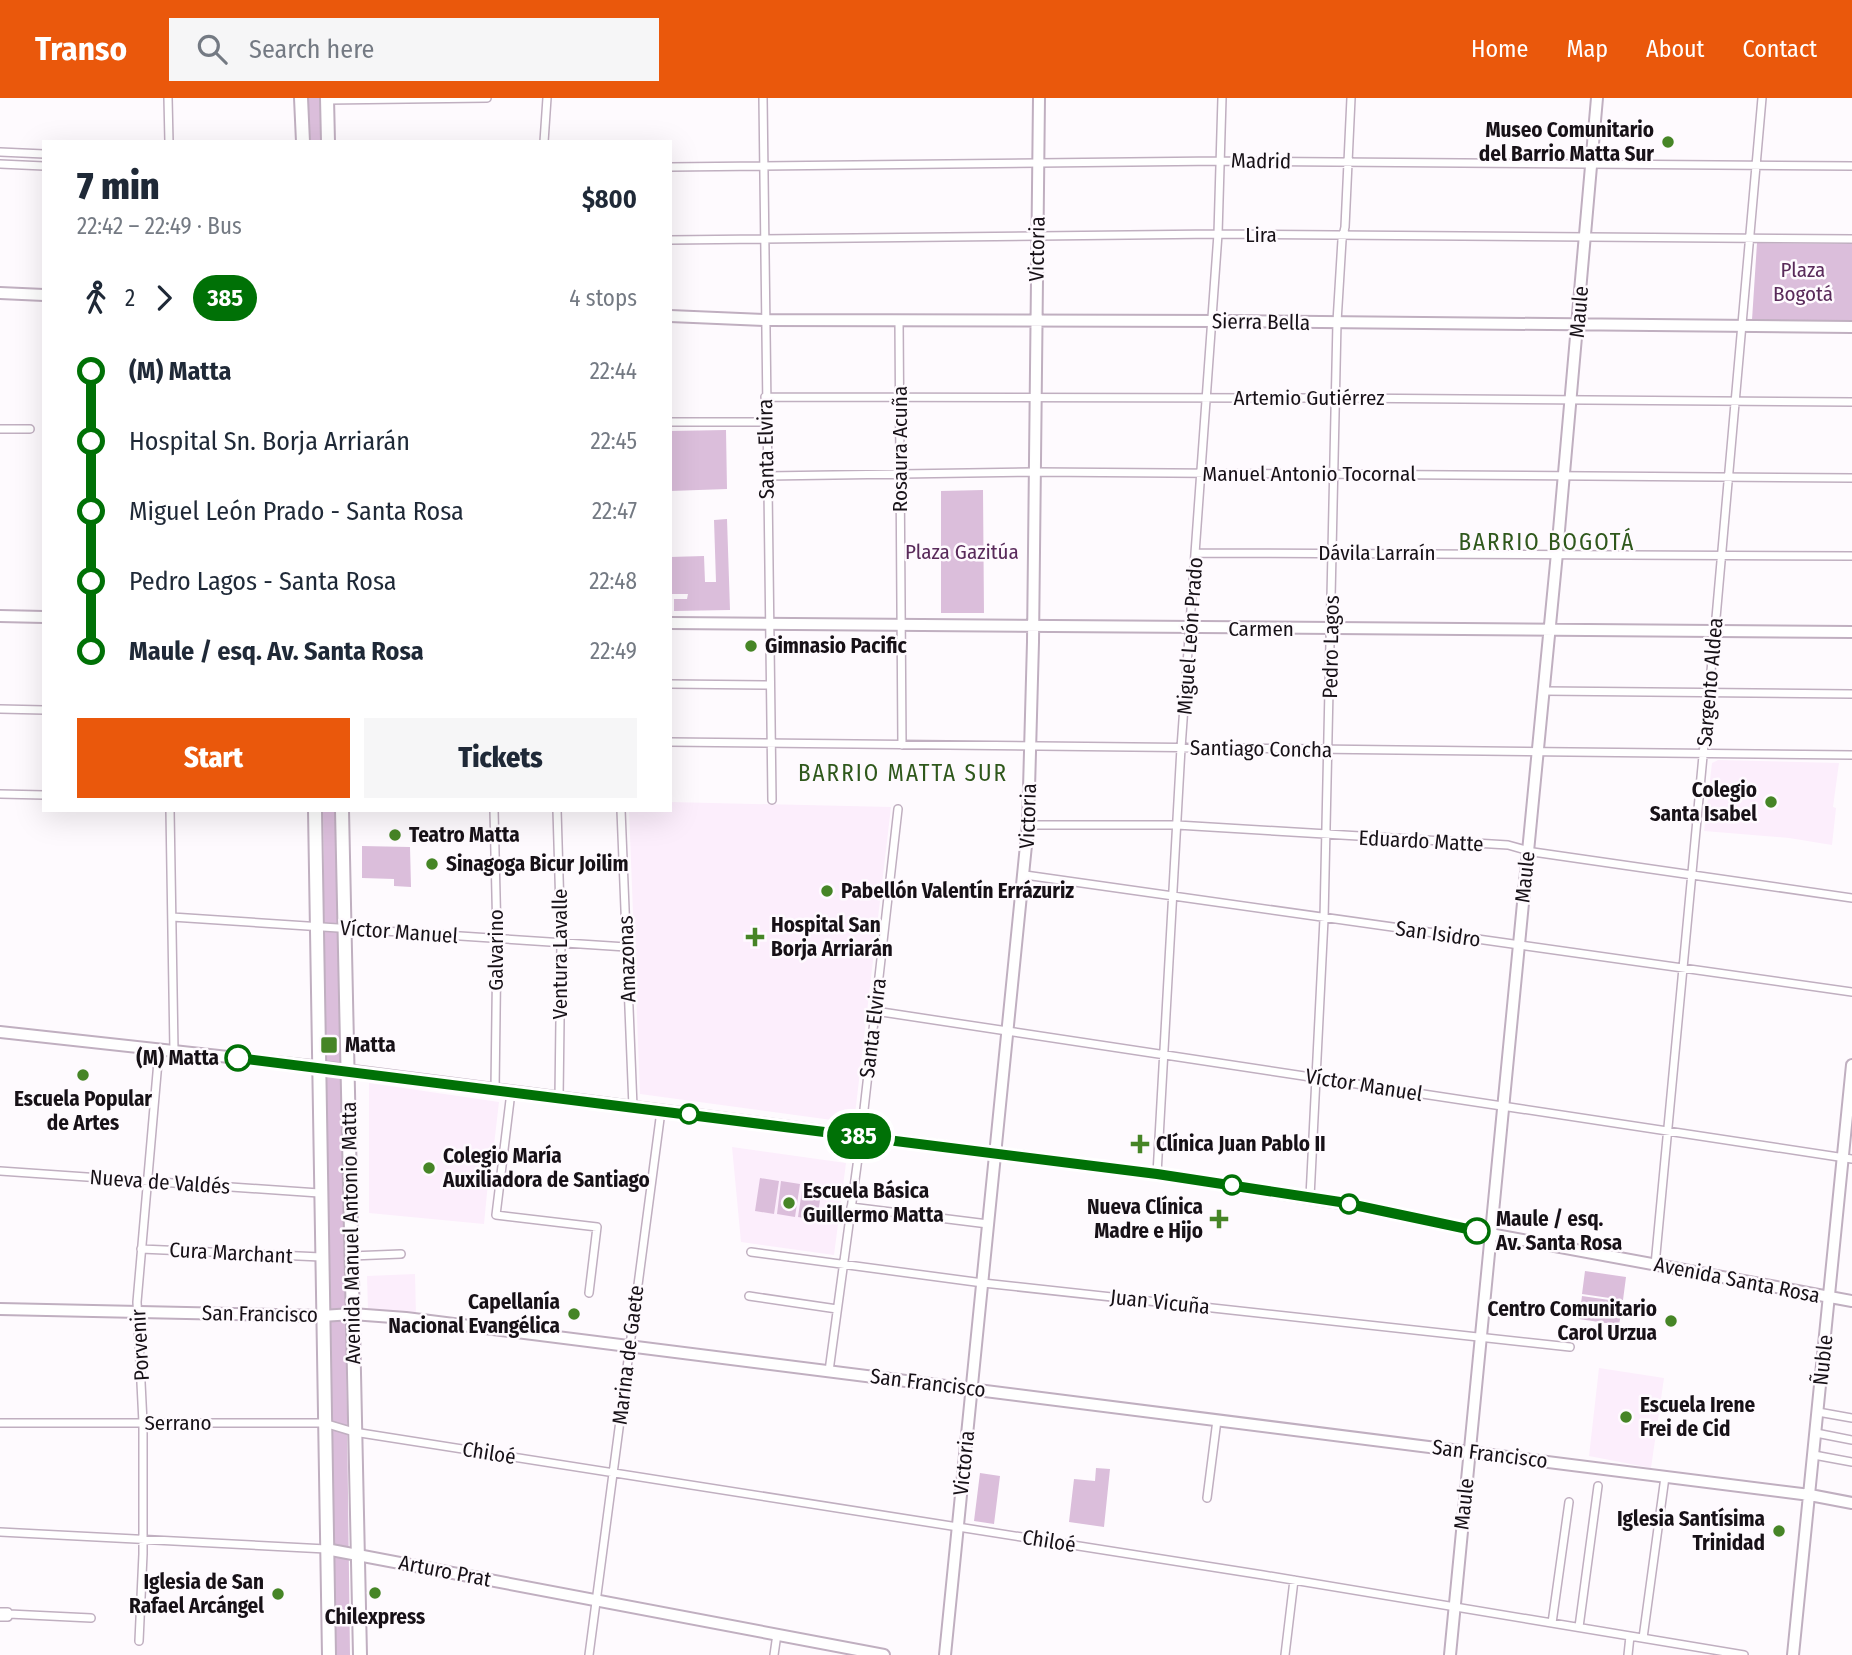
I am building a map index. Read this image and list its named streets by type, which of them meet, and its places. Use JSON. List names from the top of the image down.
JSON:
{
  "streets": {
    "main road": [
      "Victoria",
      "Maule",
      "Sierra Bella",
      "Carmen",
      "Avenida Manuel Antonio Matta",
      "Avenida Santa Rosa",
      "San Francisco",
      "Ñuble",
      "Arturo Prat"
    ],
    "street": [
      "Madrid",
      "Lira",
      "Artemio Gutiérrez",
      "Santa Elvira",
      "Rosaura Acuña",
      "Manuel Antonio Tocornal",
      "Dávila Larraín",
      "Miguel León Prado",
      "Pedro Lagos",
      "Sargento Aldea",
      "Santiago Concha",
      "Eduardo Matte",
      "Víctor Manuel",
      "San Isidro",
      "Galvarino",
      "Ventura Lavalle",
      "Amazonas",
      "Nueva de Valdés",
      "Cura Marchant",
      "Juan Vicuña",
      "Porvenir",
      "Marina de Gaete",
      "Serrano",
      "Chiloé"
    ]
  },
  "crossings": [
    ["Madrid", "Victoria"],
    ["Madrid", "Maule"],
    ["Madrid", "Santa Elvira"],
    ["Madrid", "Miguel León Prado"],
    ["Madrid", "Pedro Lagos"],
    ["Madrid", "Sargento Aldea"],
    ["Lira", "Victoria"],
    ["Lira", "Maule"],
    ["Lira", "Santa Elvira"],
    ["Lira", "Miguel León Prado"],
    ["Lira", "Pedro Lagos"],
    ["Lira", "Sargento Aldea"],
    ["Victoria", "Sierra Bella"],
    ["Victoria", "Artemio Gutiérrez"],
    ["Victoria", "Manuel Antonio Tocornal"],
    ["Victoria", "Carmen"],
    ["Victoria", "Santiago Concha"],
    ["Victoria", "Eduardo Matte"],
    ["Victoria", "Víctor Manuel"],
    ["Victoria", "San Isidro"],
    ["Victoria", "Avenida Santa Rosa"],
    ["Victoria", "Juan Vicuña"],
    ["Victoria", "San Francisco"],
    ["Victoria", "Chiloé"],
    ["Maule", "Sierra Bella"],
    ["Maule", "Artemio Gutiérrez"],
    ["Maule", "Manuel Antonio Tocornal"],
    ["Maule", "Dávila Larraín"],
    ["Maule", "Carmen"],
    ["Maule", "Santiago Concha"],
    ["Maule", "Eduardo Matte"],
    ["Maule", "Víctor Manuel"],
    ["Maule", "San Isidro"],
    ["Maule", "Avenida Santa Rosa"],
    ["Maule", "Juan Vicuña"],
    ["Maule", "San Francisco"],
    ["Maule", "Chiloé"],
    ["Sierra Bella", "Santa Elvira"],
    ["Sierra Bella", "Rosaura Acuña"],
    ["Sierra Bella", "Miguel León Prado"],
    ["Sierra Bella", "Pedro Lagos"],
    ["Sierra Bella", "Sargento Aldea"],
    ["Artemio Gutiérrez", "Santa Elvira"],
    ["Artemio Gutiérrez", "Rosaura Acuña"],
    ["Artemio Gutiérrez", "Miguel León Prado"],
    ["Artemio Gutiérrez", "Pedro Lagos"],
    ["Artemio Gutiérrez", "Sargento Aldea"],
    ["Santa Elvira", "Manuel Antonio Tocornal"],
    ["Santa Elvira", "Carmen"],
    ["Santa Elvira", "Santiago Concha"],
    ["Santa Elvira", "Víctor Manuel"],
    ["Santa Elvira", "Avenida Santa Rosa"],
    ["Santa Elvira", "Juan Vicuña"],
    ["Santa Elvira", "San Francisco"],
    ["Rosaura Acuña", "Manuel Antonio Tocornal"],
    ["Rosaura Acuña", "Carmen"],
    ["Rosaura Acuña", "Santiago Concha"],
    ["Manuel Antonio Tocornal", "Miguel León Prado"],
    ["Manuel Antonio Tocornal", "Pedro Lagos"],
    ["Manuel Antonio Tocornal", "Sargento Aldea"],
    ["Dávila Larraín", "Miguel León Prado"],
    ["Dávila Larraín", "Pedro Lagos"],
    ["Dávila Larraín", "Sargento Aldea"],
    ["Carmen", "Miguel León Prado"],
    ["Carmen", "Pedro Lagos"],
    ["Carmen", "Sargento Aldea"],
    ["Miguel León Prado", "Santiago Concha"],
    ["Miguel León Prado", "Eduardo Matte"],
    ["Miguel León Prado", "Víctor Manuel"],
    ["Miguel León Prado", "San Isidro"],
    ["Miguel León Prado", "Avenida Santa Rosa"],
    ["Pedro Lagos", "Santiago Concha"],
    ["Pedro Lagos", "Eduardo Matte"],
    ["Pedro Lagos", "Víctor Manuel"],
    ["Pedro Lagos", "San Isidro"],
    ["Pedro Lagos", "Avenida Santa Rosa"],
    ["Sargento Aldea", "Santiago Concha"],
    ["Sargento Aldea", "Eduardo Matte"],
    ["Sargento Aldea", "Víctor Manuel"],
    ["Sargento Aldea", "San Isidro"],
    ["Sargento Aldea", "Avenida Santa Rosa"],
    ["Víctor Manuel", "Galvarino"],
    ["Víctor Manuel", "Ventura Lavalle"],
    ["Víctor Manuel", "Amazonas"],
    ["Víctor Manuel", "Avenida Manuel Antonio Matta"],
    ["Víctor Manuel", "Ñuble"],
    ["Galvarino", "Avenida Santa Rosa"],
    ["Ventura Lavalle", "Avenida Santa Rosa"],
    ["Amazonas", "Avenida Santa Rosa"],
    ["Nueva de Valdés", "Avenida Manuel Antonio Matta"],
    ["Nueva de Valdés", "Porvenir"],
    ["Avenida Manuel Antonio Matta", "Cura Marchant"],
    ["Avenida Manuel Antonio Matta", "Avenida Santa Rosa"],
    ["Avenida Manuel Antonio Matta", "San Francisco"],
    ["Avenida Manuel Antonio Matta", "Serrano"],
    ["Avenida Manuel Antonio Matta", "Chiloé"],
    ["Avenida Manuel Antonio Matta", "Arturo Prat"],
    ["Cura Marchant", "Porvenir"],
    ["Avenida Santa Rosa", "Porvenir"],
    ["Avenida Santa Rosa", "Marina de Gaete"],
    ["Avenida Santa Rosa", "Ñuble"],
    ["San Francisco", "Porvenir"],
    ["San Francisco", "Marina de Gaete"],
    ["San Francisco", "Ñuble"],
    ["Porvenir", "Serrano"],
    ["Porvenir", "Arturo Prat"],
    ["Marina de Gaete", "Chiloé"],
    ["Marina de Gaete", "Arturo Prat"],
    ["Serrano", "Chiloé"]
  ],
  "districts": ["BARRIO BOGOTÁ", "BARRIO MATTA SUR"],
  "parks": ["Plaza Bogotá", "Plaza Gazitúa"],
  "places": {
    "other": [
      "Museo Comunitario del Barrio Matta Sur",
      "Gimnasio Pacific",
      "Colegio Santa Isabel",
      "Teatro Matta",
      "Sinagoga Bicur Joilim",
      "Pabellón Valentín Errázuriz",
      "(M) Matta",
      "Escuela Popular de Artes",
      "Colegio María Auxiliadora de Santiago",
      "Escuela Básica Guillermo Matta",
      "Maule / esq. Av. Santa Rosa",
      "Capellanía Nacional Evangélica",
      "Centro Comunitario Carol Urzua",
      "Escuela Irene Frei de Cid",
      "Iglesia Santísima Trinidad",
      "Chilexpress",
      "Iglesia de San Rafael Arcángel"
    ],
    "health": ["Hospital San Borja Arriarán", "Clínica Juan Pablo II", "Nueva Clínica Madre e Hijo"],
    "transit": ["Matta"]
  },
  "lines": ["bus line 385"],
  "page": {
    "header": "Transo",
    "search": "Search here",
    "nav": [
      "Home",
      "Map",
      "About",
      "Contact"
    ],
    "on_map": "385",
    "heading": ["7 min", "22:42 – 22:49 · Bus", "$800"],
    "legs": ["2", "385", "4 stops"],
    "list": [
      {
        "name": "(M) Matta",
        "value": "22:44"
      },
      {
        "name": "Hospital Sn. Borja Arriarán",
        "value": "22:45"
      },
      {
        "name": "Miguel León Prado - Santa Rosa",
        "value": "22:47"
      },
      {
        "name": "Pedro Lagos - Santa Rosa",
        "value": "22:48"
      },
      {
        "name": "Maule / esq. Av. Santa Rosa",
        "value": "22:49"
      }
    ],
    "buttons": ["Start", "Tickets"]
  }
}
